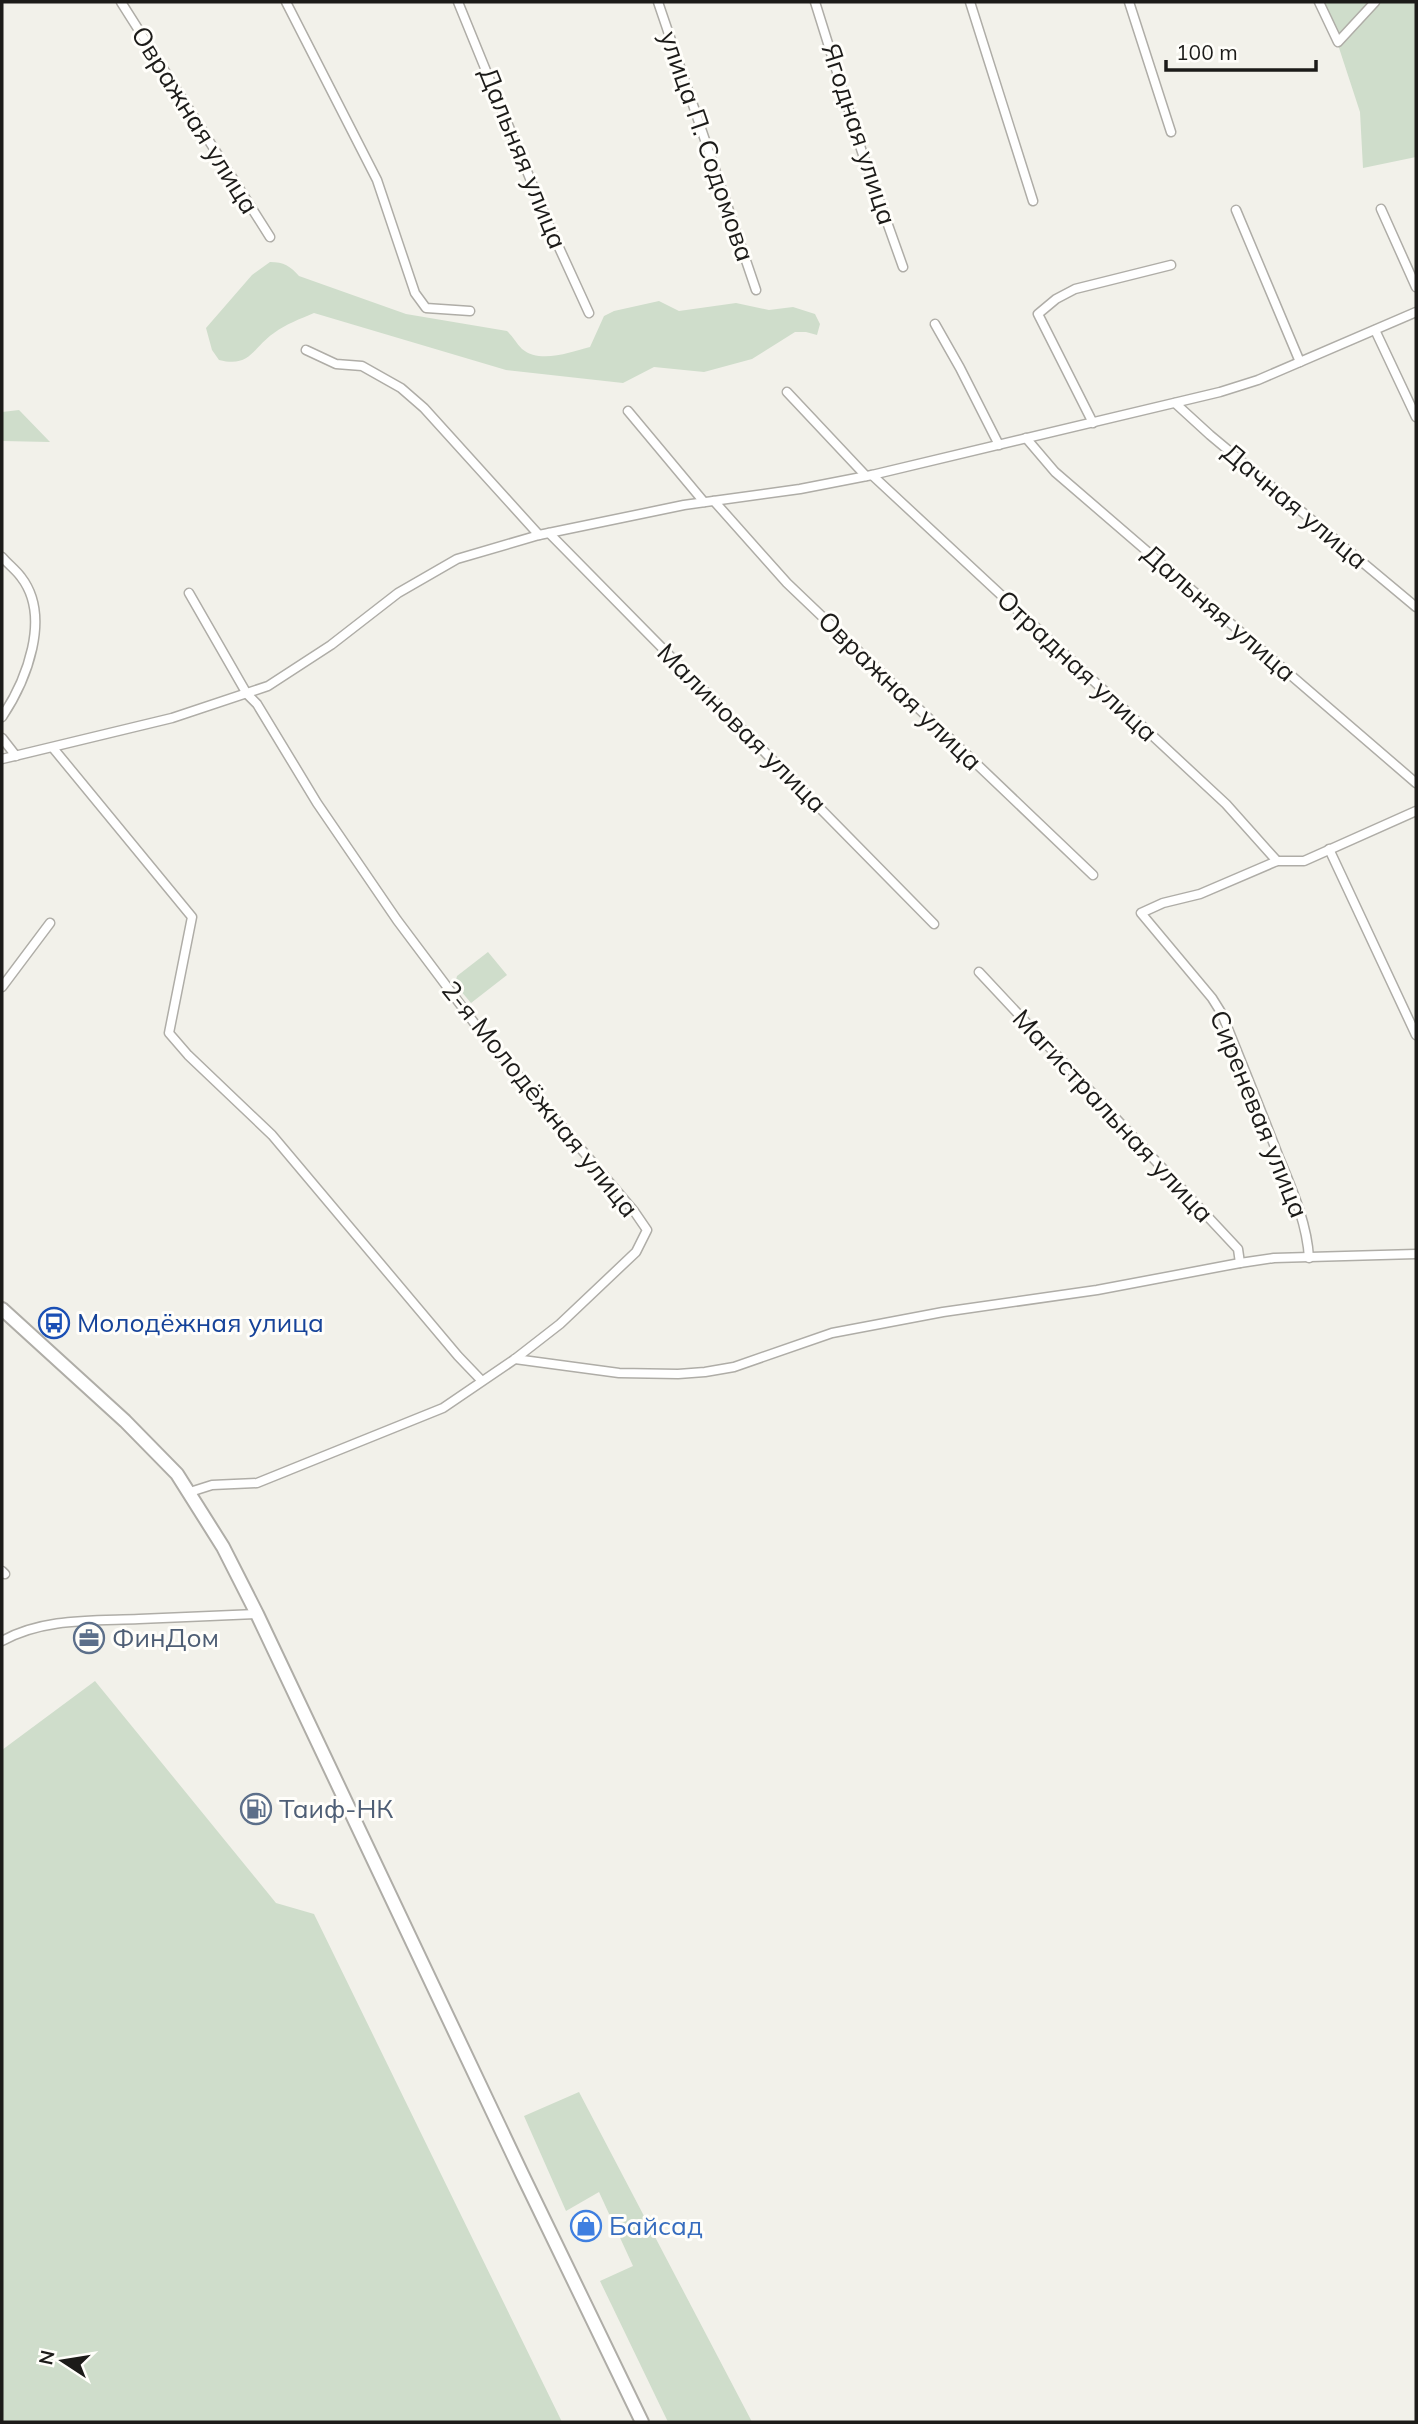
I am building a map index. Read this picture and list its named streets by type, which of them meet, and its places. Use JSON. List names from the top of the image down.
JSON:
{
  "streets": {
    "street": [
      "Овражная улица",
      "Ягодная улица",
      "улица П. Содомова",
      "Дальняя улица",
      "Дачная улица",
      "Отрадная улица",
      "Малиновая улица",
      "2-я Молодёжная улица",
      "Сиреневая улица",
      "Магистральная улица"
    ]
  },
  "crossings": [
    ["Отрадная улица", "Сиреневая улица"]
  ],
  "places": {
    "bus stop": ["Молодёжная улица"],
    "office": ["ФинДом"],
    "fuel station": ["Таиф-НК"],
    "shop": ["Байсад"]
  },
  "scale_bar": "100 m",
  "north": "left"
}
